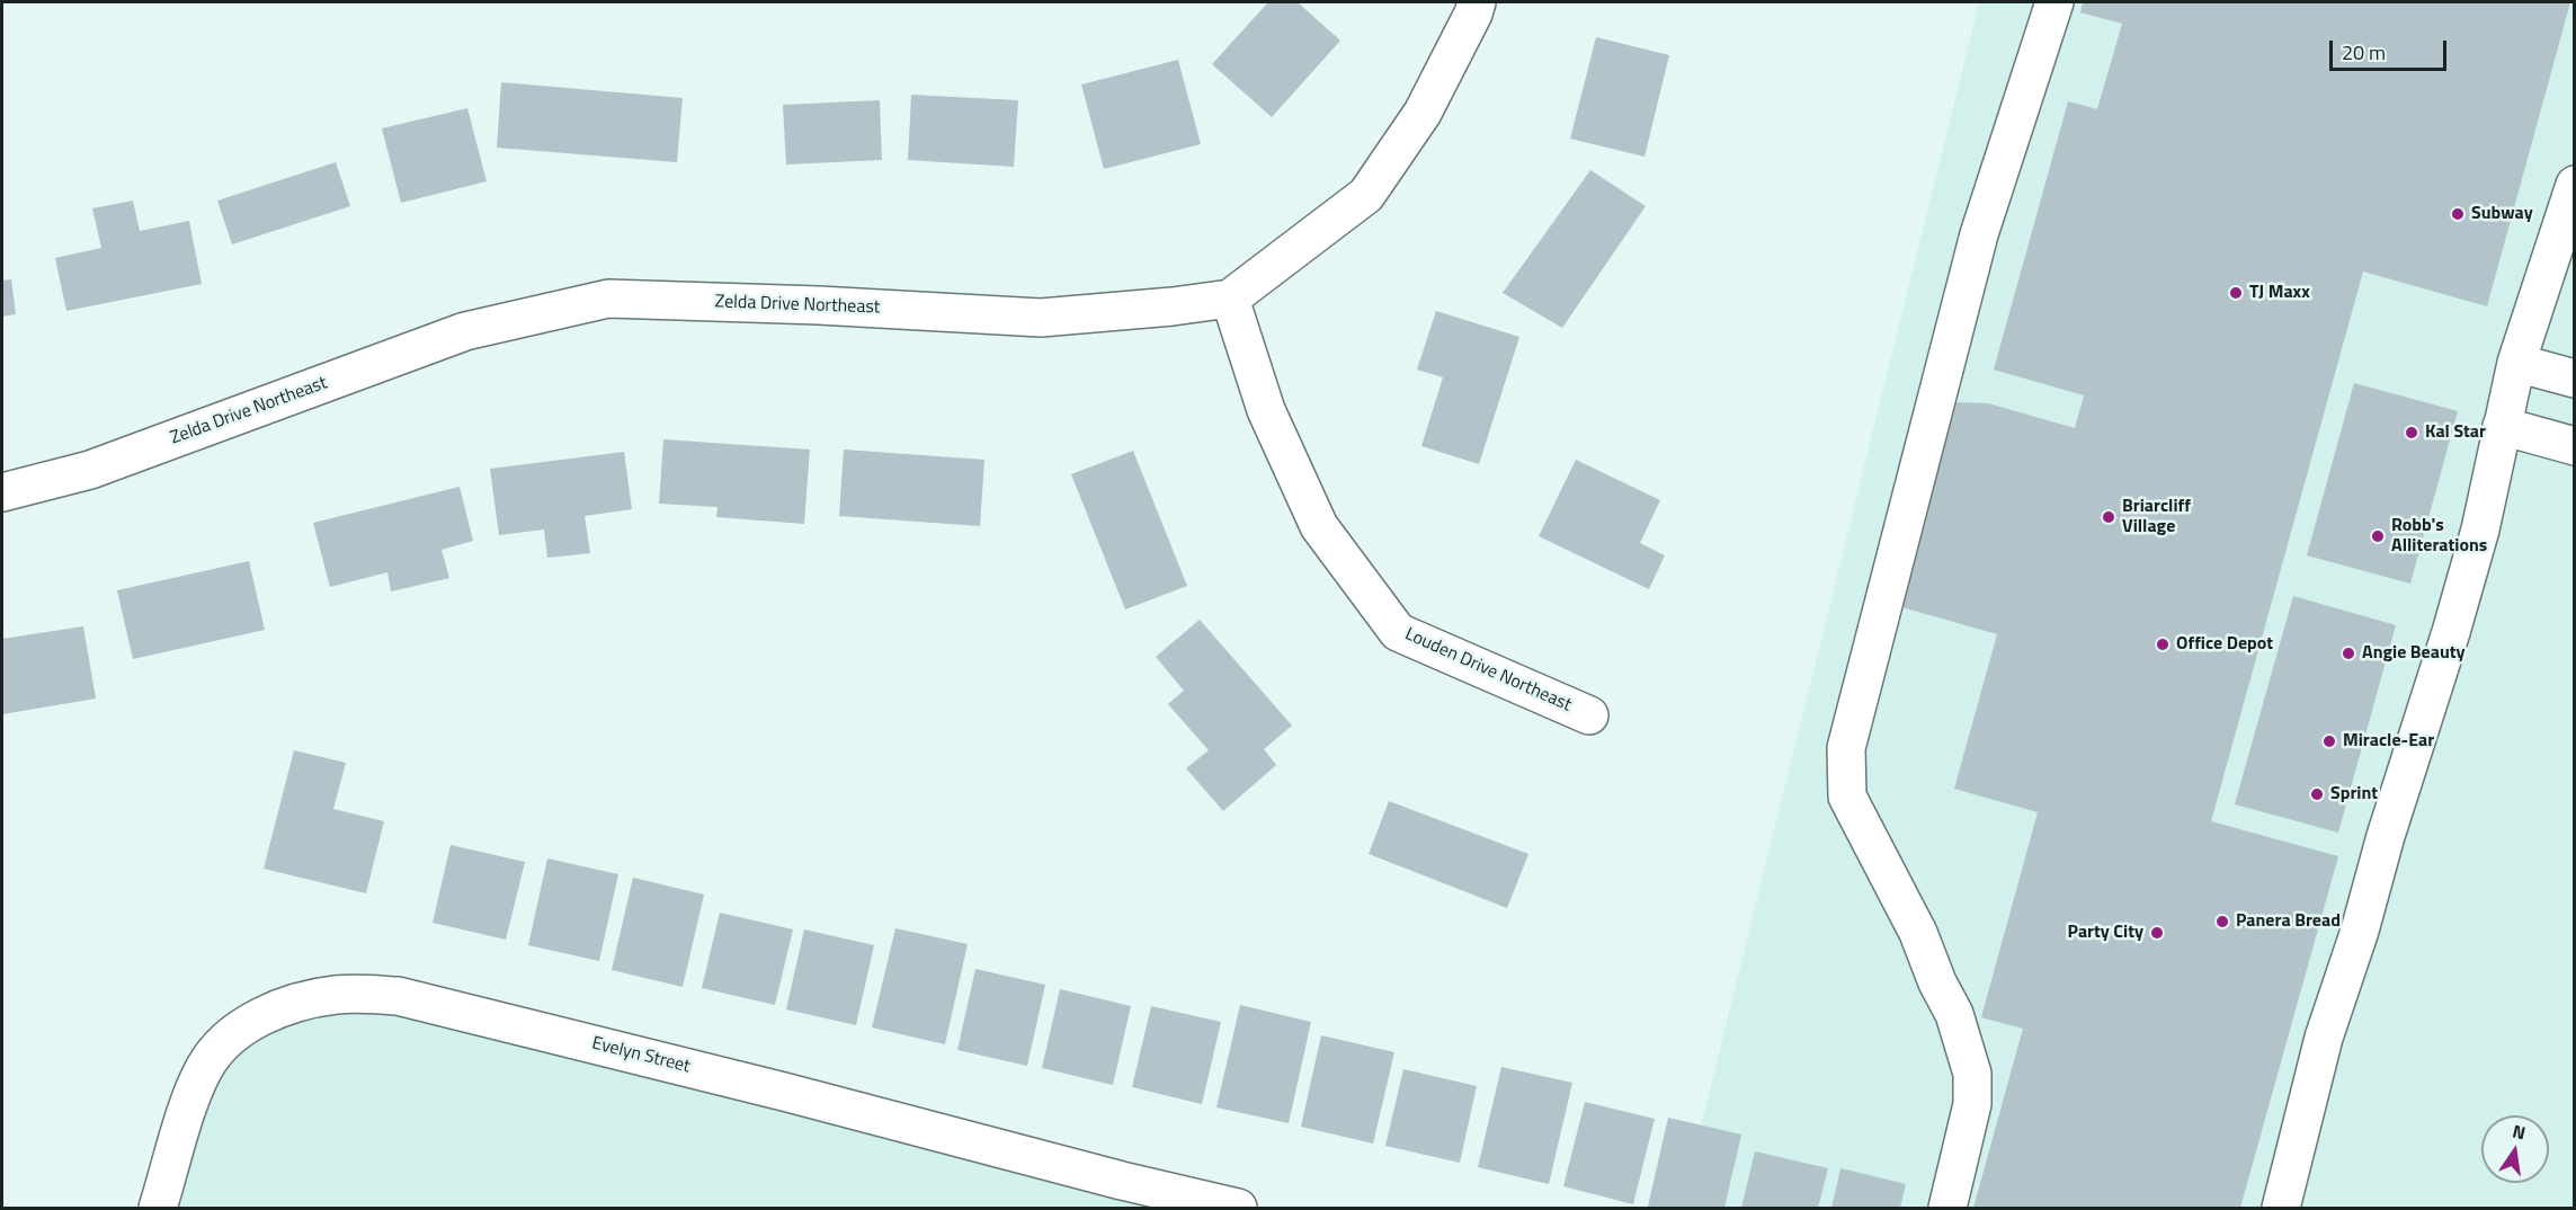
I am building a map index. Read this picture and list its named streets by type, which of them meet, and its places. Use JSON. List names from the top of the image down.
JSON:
{
  "streets": {
    "street": ["Zelda Drive Northeast", "Louden Drive Northeast", "Evelyn Street"]
  },
  "crossings": [
    ["Zelda Drive Northeast", "Louden Drive Northeast"]
  ],
  "places": [
    "Subway",
    "TJ Maxx",
    "Kal Star",
    "Briarcliff Village",
    "Robb's Alliterations",
    "Office Depot",
    "Angie Beauty",
    "Miracle-Ear",
    "Sprint",
    "Panera Bread",
    "Party City"
  ],
  "scale_bar": "20 m",
  "north": "top"
}
